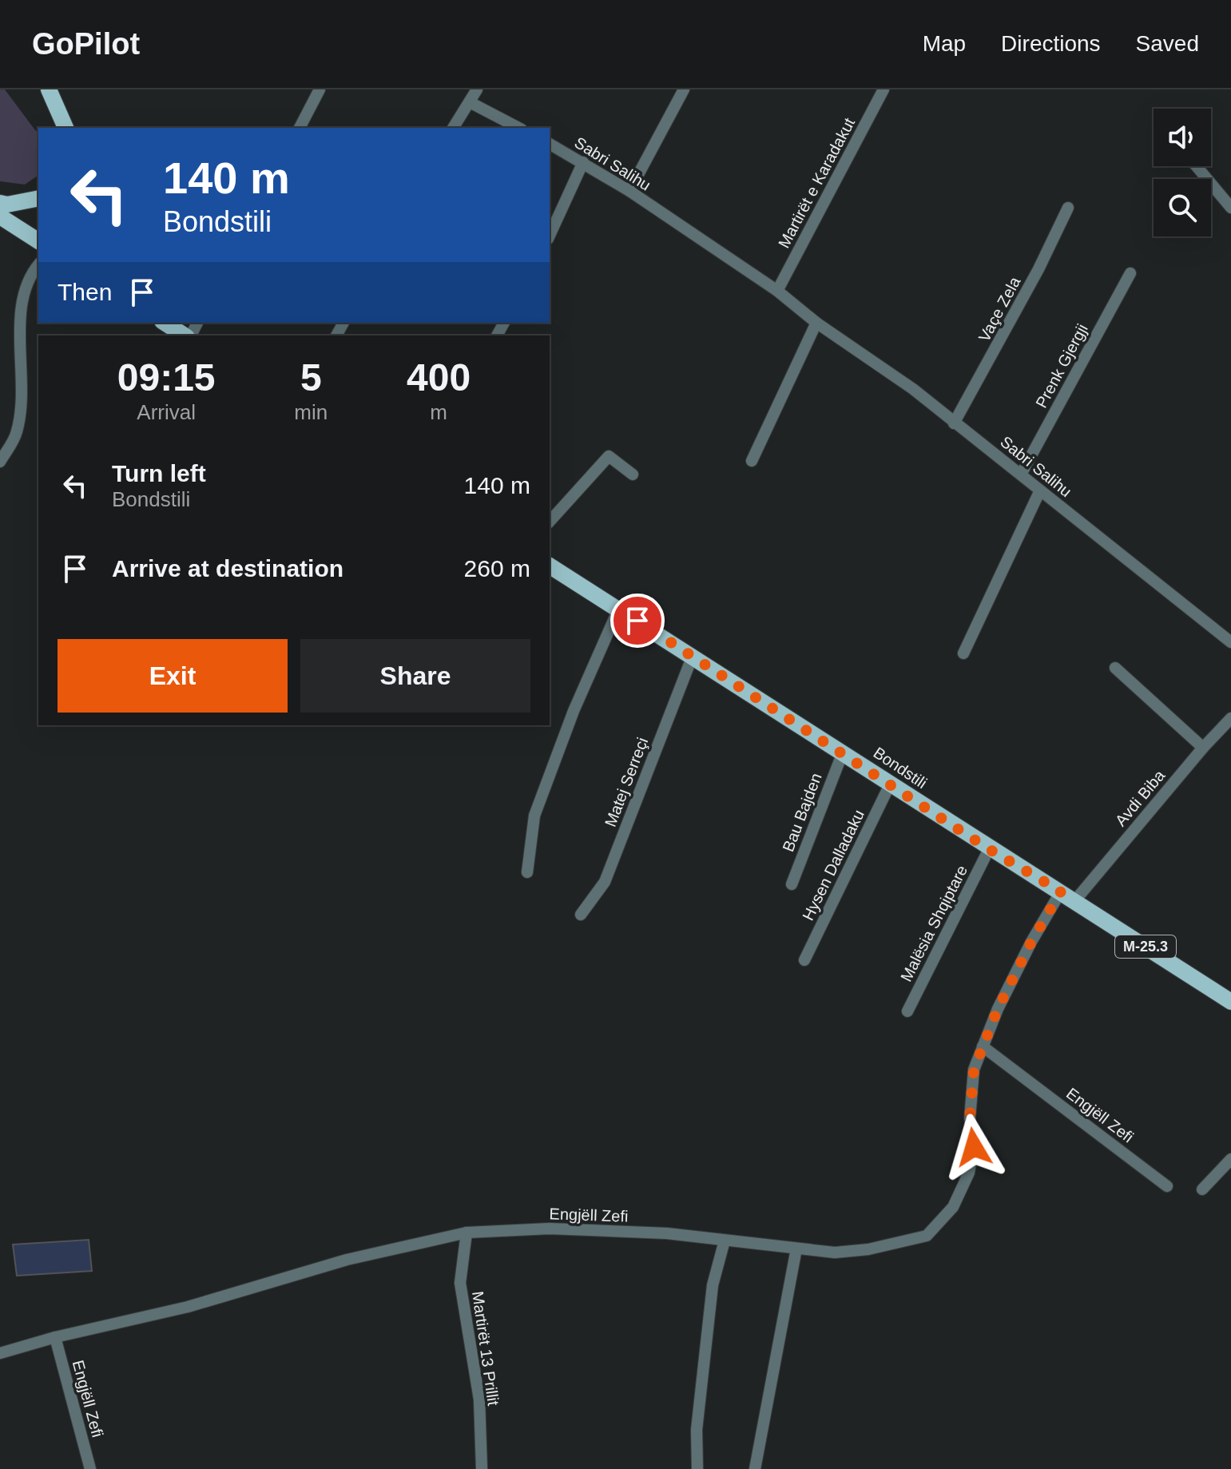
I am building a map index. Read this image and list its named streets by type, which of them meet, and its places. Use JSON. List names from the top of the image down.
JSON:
{
  "streets": {
    "main road": ["Bondstili", "M-25.3"],
    "street": [
      "Sabri Salihu",
      "Martirët e Karadakut",
      "Vaçe Zela",
      "Prenk Gjergji",
      "Matej Serreçi",
      "Avdi Biba",
      "Bau Bajden",
      "Hysen Dalladaku",
      "Malësia Shqiptare",
      "Engjëll Zefi",
      "Martirët 13 Prillit"
    ]
  },
  "crossings": [
    ["Sabri Salihu", "Martirët e Karadakut"],
    ["Sabri Salihu", "Vaçe Zela"],
    ["Sabri Salihu", "Prenk Gjergji"],
    ["Bondstili", "Matej Serreçi"],
    ["Bondstili", "Avdi Biba"],
    ["Bondstili", "Bau Bajden"],
    ["Bondstili", "Hysen Dalladaku"],
    ["Bondstili", "Malësia Shqiptare"],
    ["Bondstili", "Engjëll Zefi"],
    ["Engjëll Zefi", "Martirët 13 Prillit"]
  ],
  "page": {
    "header": "GoPilot",
    "nav": ["Map", "Directions", "Saved"],
    "turn": ["140 m", "Bondstili"],
    "then": "Then",
    "eta": [
      "09:15",
      "Arrival",
      "5",
      "min",
      "400",
      "m"
    ],
    "list": [
      {
        "name": "Turn left",
        "note": "Bondstili",
        "value": "140 m"
      },
      {
        "name": "Arrive at destination",
        "value": "260 m"
      }
    ],
    "buttons": ["Exit", "Share"]
  }
}
